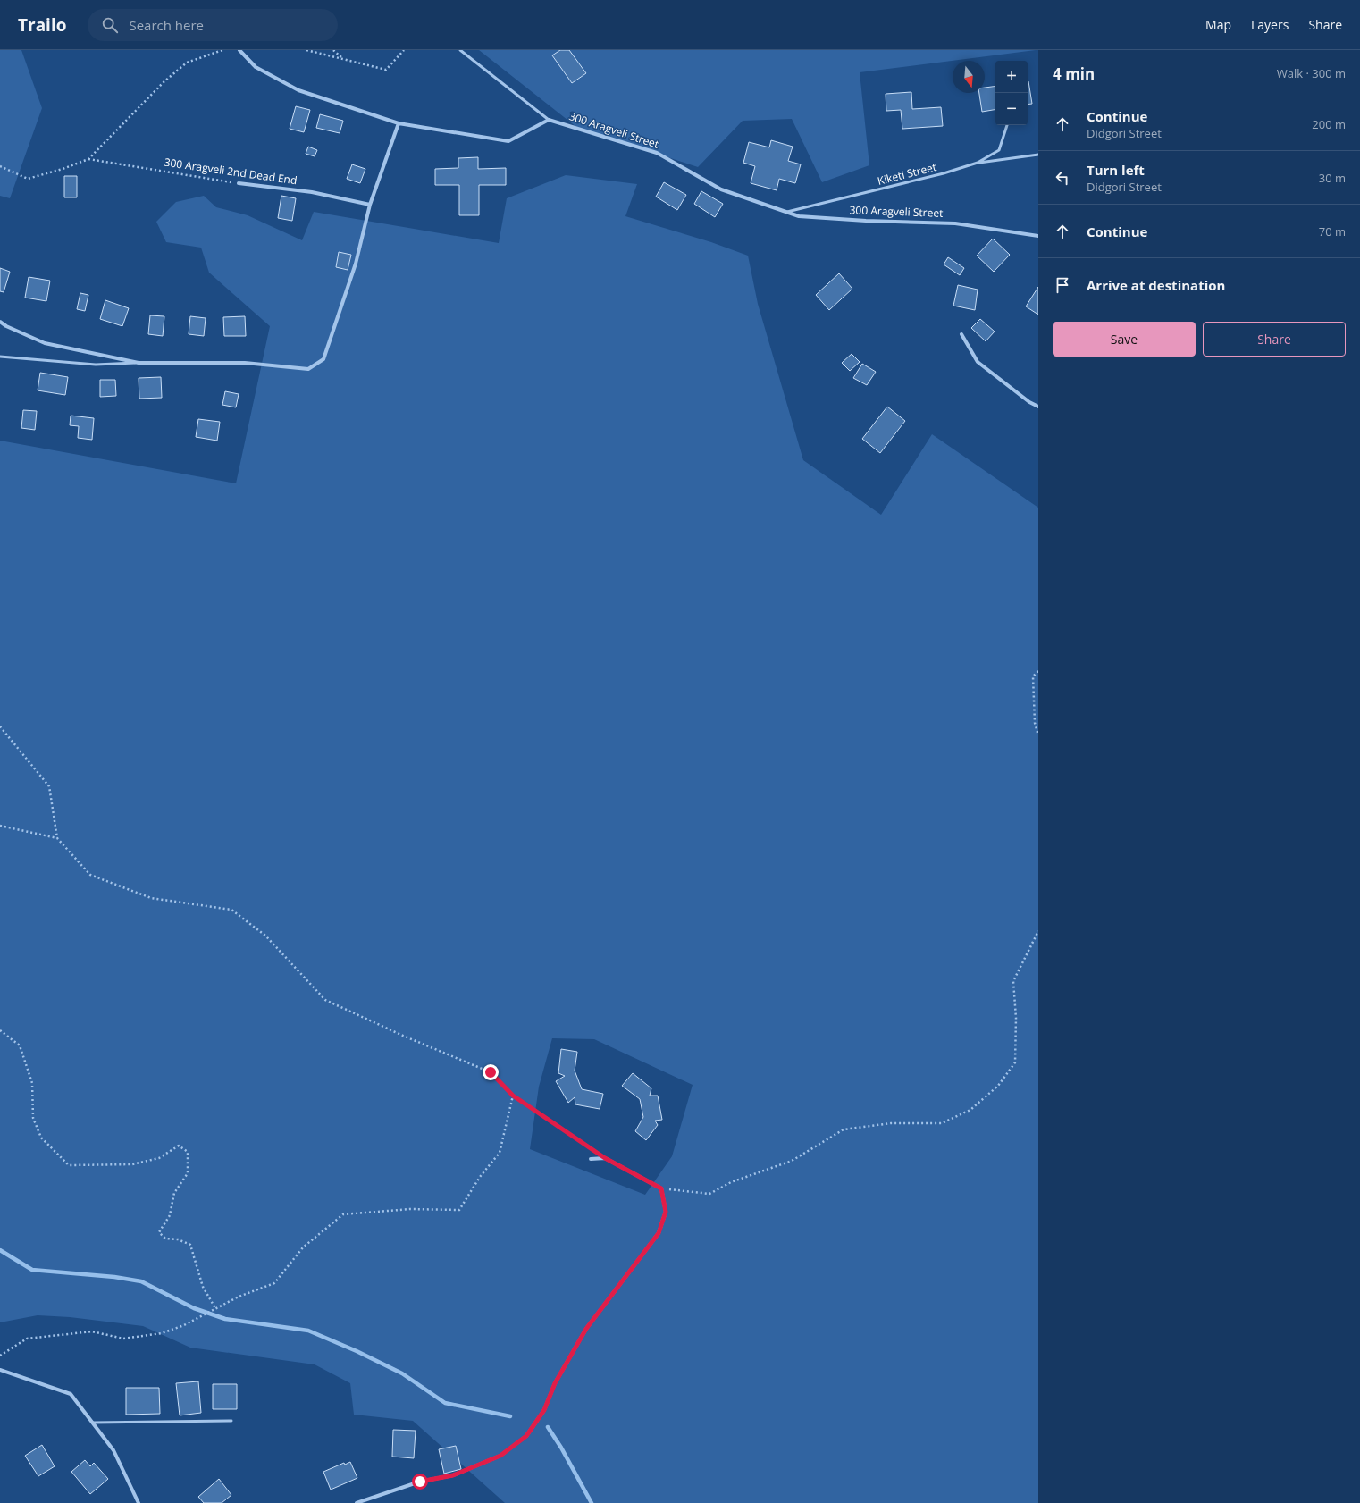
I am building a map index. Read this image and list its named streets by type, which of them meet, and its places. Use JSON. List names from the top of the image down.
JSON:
{
  "streets": {
    "street": ["300 Aragveli Street", "300 Aragveli 2nd Dead End"],
    "lane": ["Kiketi Street"]
  },
  "crossings": [
    ["300 Aragveli Street", "Kiketi Street"]
  ],
  "north": "bottom",
  "page": {
    "header": "Trailo",
    "search": "Search here",
    "nav": ["Map", "Layers", "Share"],
    "heading": ["4 min", "Walk · 300 m"],
    "map_buttons": ["+", "−"],
    "list": [
      ["Continue", "Didgori Street", "200 m"],
      ["Turn left", "Didgori Street", "30 m"],
      ["Continue", "70 m"],
      "Arrive at destination"
    ],
    "buttons": ["Save", "Share"]
  }
}
